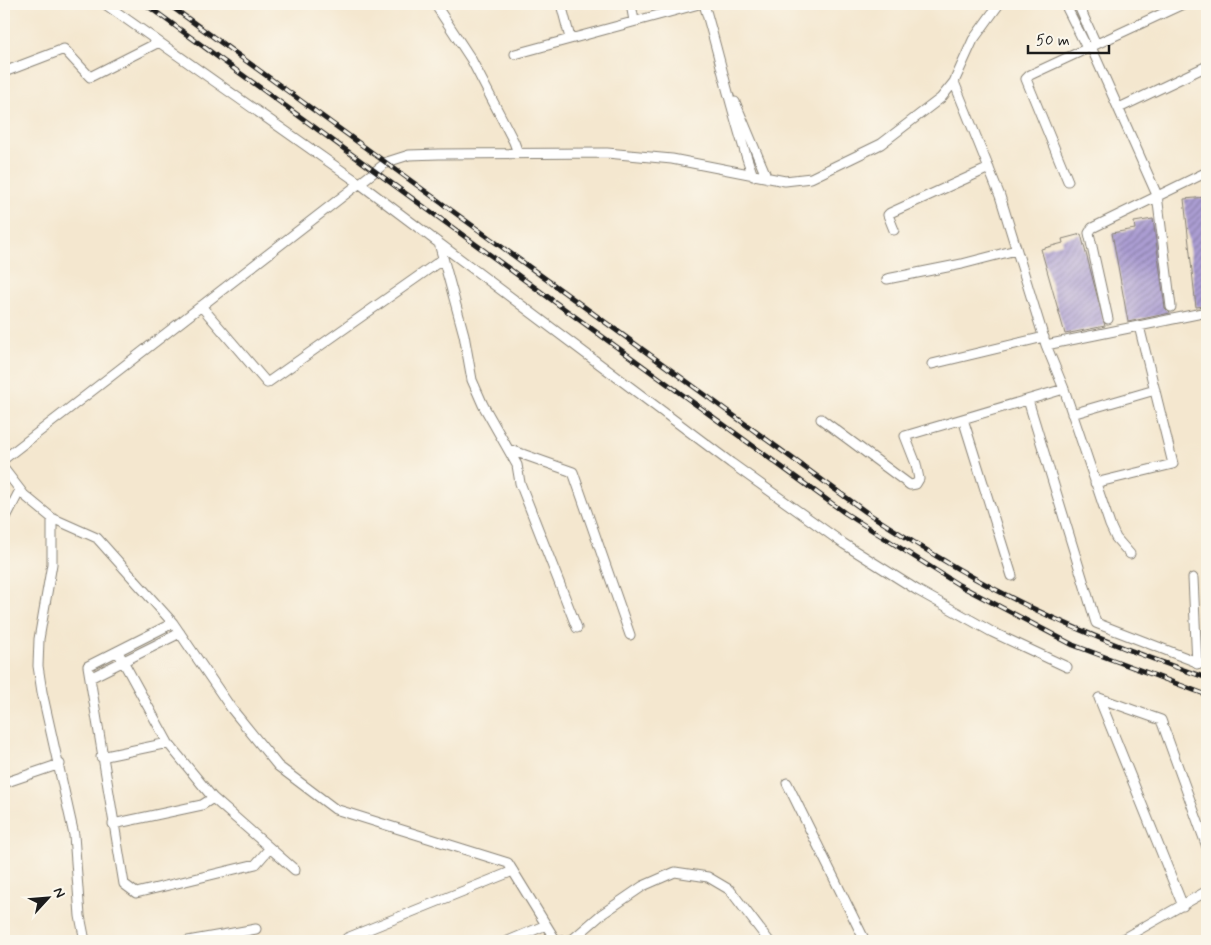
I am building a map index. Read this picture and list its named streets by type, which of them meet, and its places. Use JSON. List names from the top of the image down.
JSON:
{
  "scale_bar": "50 m",
  "north": "top right"
}
